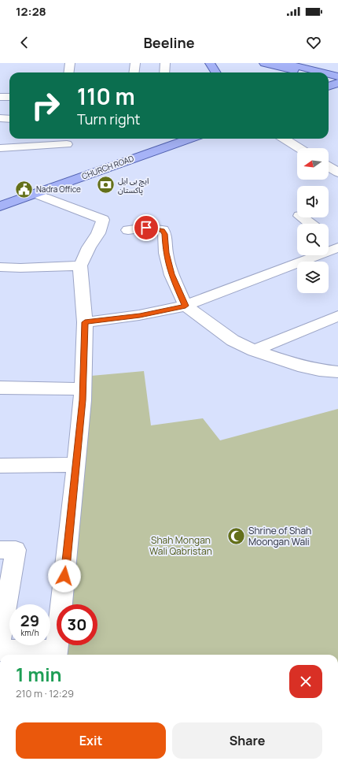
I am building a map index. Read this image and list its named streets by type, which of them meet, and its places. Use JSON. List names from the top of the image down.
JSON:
{
  "streets": {
    "main road": ["CHURCH ROAD"]
  },
  "parks": ["Shah Mongan Wali Qabristan"],
  "places": {
    "bank": ["ایچ بی ایل پاکستان"],
    "public building": ["Nadra Office"],
    "mosque": ["Shrine of Shah Moongan Wali"]
  },
  "north": "left",
  "page": {
    "status": "12:28",
    "header": "Beeline",
    "turn": ["110 m", "Turn right"],
    "speed": "29 km/h",
    "limit": "30",
    "heading": ["1 min", "210 m · 12:29"],
    "buttons": ["Exit", "Share"]
  }
}
